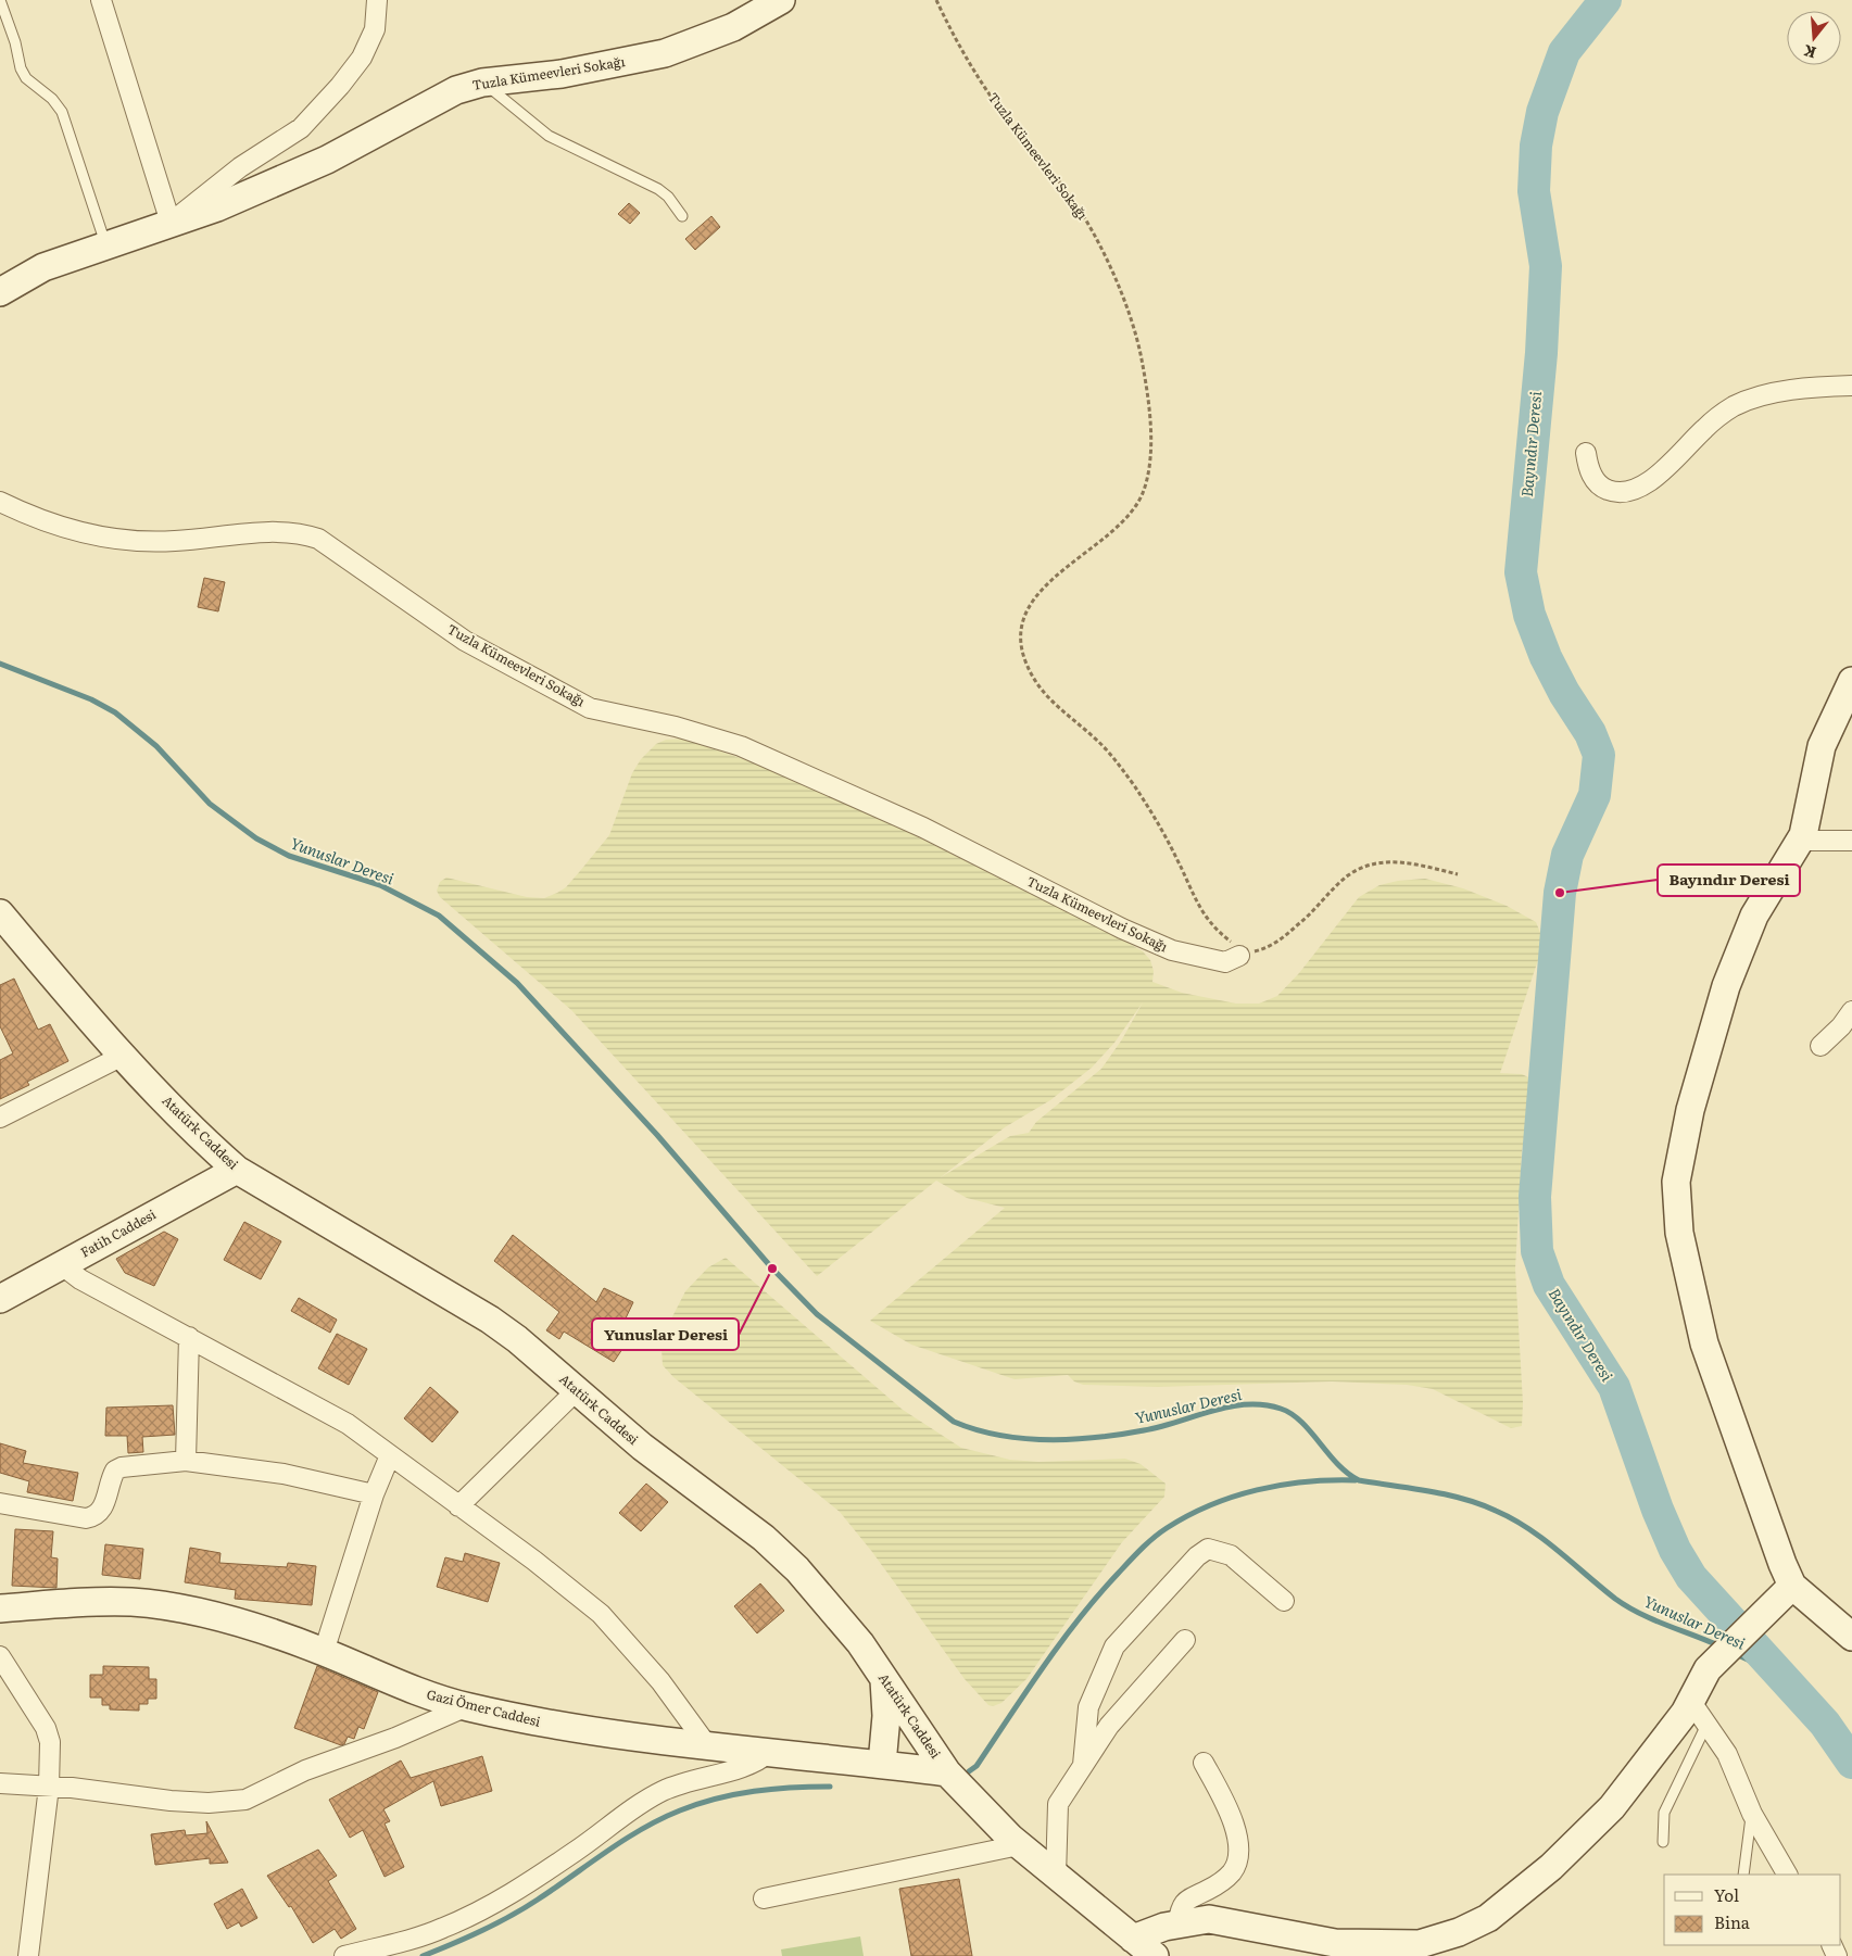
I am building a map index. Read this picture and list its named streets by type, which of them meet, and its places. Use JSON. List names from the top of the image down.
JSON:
{
  "streets": {
    "street": [
      "Tuzla Kümeevleri Sokağı",
      "Atatürk Caddesi",
      "Fatih Caddesi",
      "Gazi Ömer Caddesi"
    ]
  },
  "crossings": [
    ["Atatürk Caddesi", "Fatih Caddesi"],
    ["Atatürk Caddesi", "Gazi Ömer Caddesi"]
  ],
  "water": ["Bayındır Deresi", "Yunuslar Deresi"],
  "places": ["Bayındır Deresi", "Yunuslar Deresi"],
  "legend": ["Yol", "Bina"],
  "north": "bottom"
}
